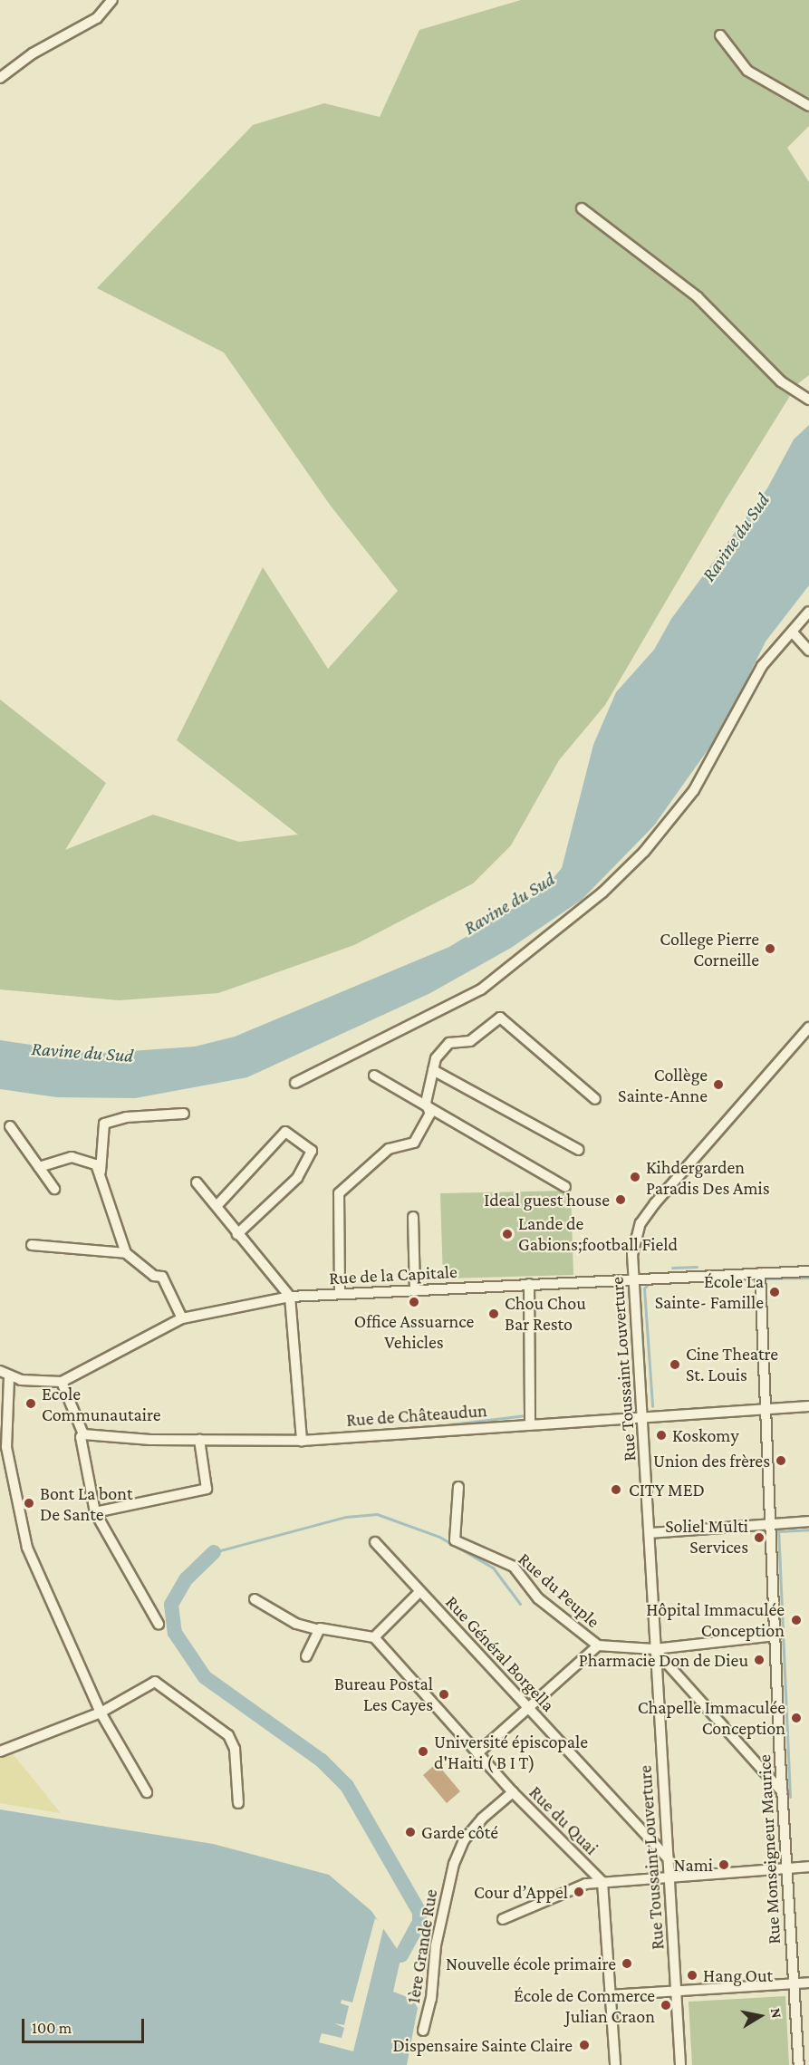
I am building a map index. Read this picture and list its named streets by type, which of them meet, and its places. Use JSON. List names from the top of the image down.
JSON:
{
  "streets": {
    "street": [
      "Rue de la Capitale",
      "Rue Toussaint Louverture",
      "Rue de Châteaudun",
      "Rue du Peuple",
      "Rue Général Borgella",
      "Rue du Quai",
      "Rue Monseigneur Maurice",
      "1ère Grande Rue"
    ]
  },
  "crossings": [
    ["Rue de la Capitale", "Rue Toussaint Louverture"],
    ["Rue de la Capitale", "Rue Monseigneur Maurice"],
    ["Rue Toussaint Louverture", "Rue de Châteaudun"],
    ["Rue Toussaint Louverture", "Rue du Peuple"],
    ["Rue Toussaint Louverture", "Rue Général Borgella"],
    ["Rue de Châteaudun", "Rue Monseigneur Maurice"],
    ["Rue du Peuple", "Rue Monseigneur Maurice"],
    ["Rue du Quai", "1ère Grande Rue"]
  ],
  "water": ["Ravine du Sud"],
  "places": [
    "College Pierre Corneille",
    "Collège Sainte-Anne",
    "Kihdergarden Paradis Des Amis",
    "Ideal guest house",
    "Lande de Gabions;football Field",
    "École La Sainte- Famille",
    "Office Assuarnce Vehicles",
    "Chou Chou Bar Resto",
    "Cine Theatre St. Louis",
    "Ecole Communautaire",
    "Koskomy",
    "Union des frères",
    "CITY MED",
    "Bont La bont De Sante",
    "Soliel Multi Services",
    "Hôpital Immaculée Conception",
    "Pharmacie Don de Dieu",
    "Bureau Postal Les Cayes",
    "Chapelle Immaculée Conception",
    "Université épiscopale d'Haiti ( B I T)",
    "Garde côté",
    "Nami",
    "Cour d’Appel",
    "Nouvelle école primaire",
    "Hang Out",
    "École de Commerce Julian Craon",
    "Dispensaire Sainte Claire"
  ],
  "scale_bar": "100 m",
  "north": "right"
}
